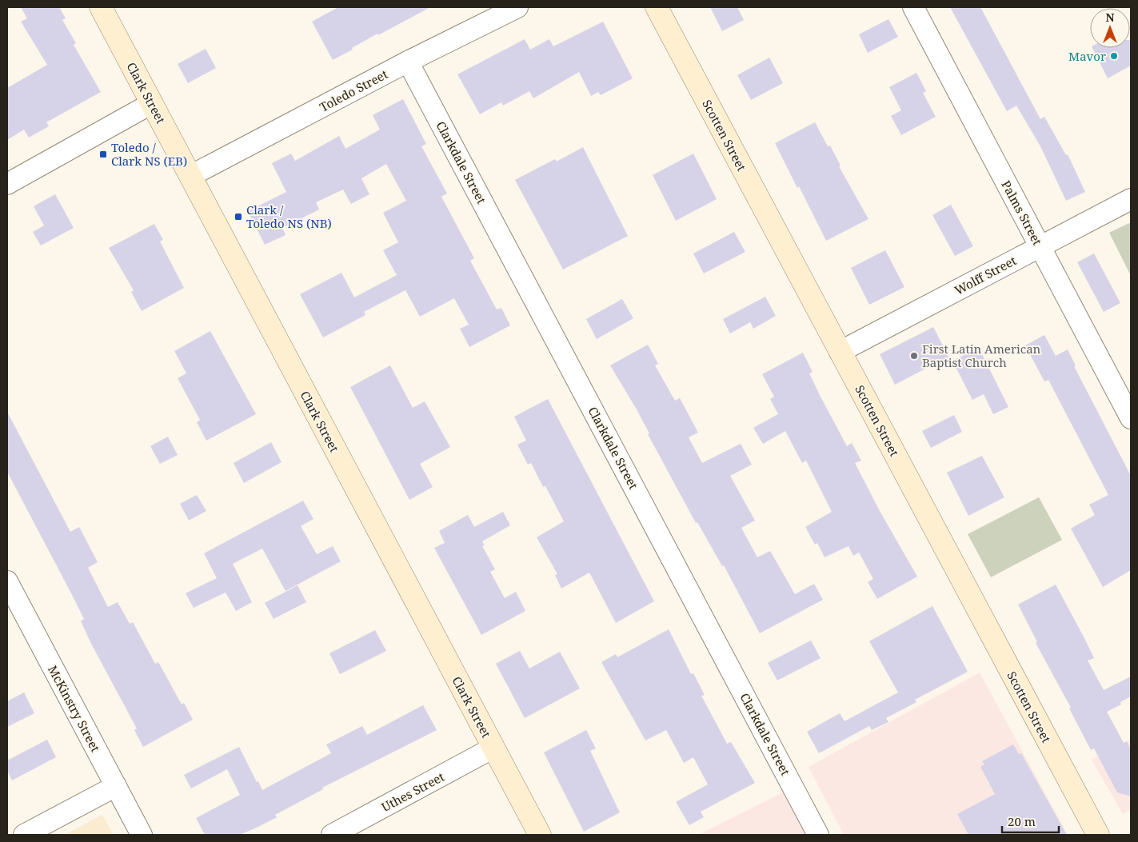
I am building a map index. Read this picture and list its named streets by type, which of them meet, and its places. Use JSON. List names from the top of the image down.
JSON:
{
  "streets": {
    "street": [
      "Toledo Street",
      "Clark Street",
      "Scotten Street",
      "Clarkdale Street",
      "Palms Street",
      "Wolff Street",
      "McKinstry Street",
      "Uthes Street"
    ]
  },
  "crossings": [
    ["Toledo Street", "Clark Street"],
    ["Toledo Street", "Clarkdale Street"],
    ["Clark Street", "Uthes Street"],
    ["Scotten Street", "Wolff Street"],
    ["Palms Street", "Wolff Street"]
  ],
  "places": {
    "other": ["Mavor", "First Latin American Baptist Church"],
    "transit": ["Toledo / Clark NS (EB)", "Clark / Toledo NS (NB)"]
  },
  "scale_bar": "20 m",
  "north": "top"
}
